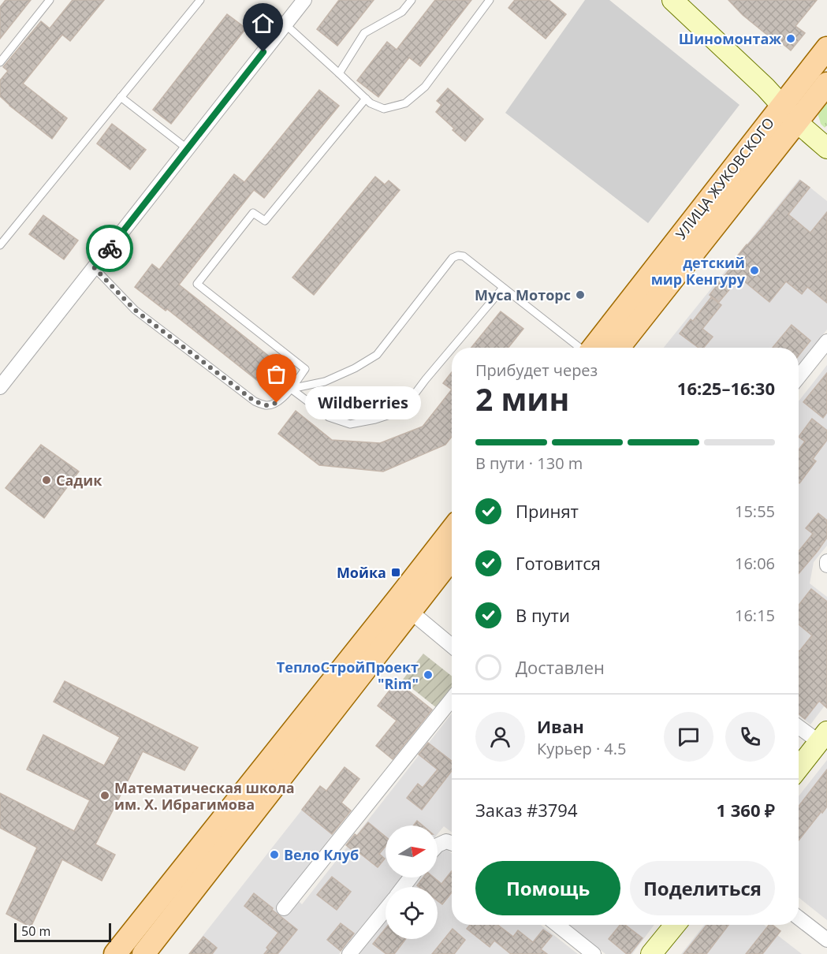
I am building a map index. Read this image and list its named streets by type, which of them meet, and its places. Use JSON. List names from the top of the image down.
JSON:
{
  "streets": {
    "main road": ["УЛИЦА ЖУКОВСКОГО"]
  },
  "places": {
    "other": [
      "Шиномонтаж",
      "детский мир Кенгуру",
      "Муса Моторс",
      "Wildberries",
      "Садик",
      "ТеплоСтройПроект \"Rim\"",
      "Математическая школа им. Х. Ибрагимова",
      "Вело Клуб"
    ],
    "transit": ["Мойка"]
  },
  "scale_bar": "50 m",
  "north": "right",
  "page": {
    "heading": ["2 мин", "Прибудет через", "16:25–16:30"],
    "panel": [
      "Иван",
      "Курьер · 4.5",
      "Заказ #3794",
      "1 360 ₽"
    ],
    "bubble": "Wildberries",
    "bar": "В пути · 130 m",
    "list": [
      ["Принят", "15:55"],
      ["Готовится", "16:06"],
      ["В пути", "16:15"],
      "Доставлен"
    ],
    "buttons": ["Помощь", "Поделиться"],
    "scale": "50 m"
  }
}
